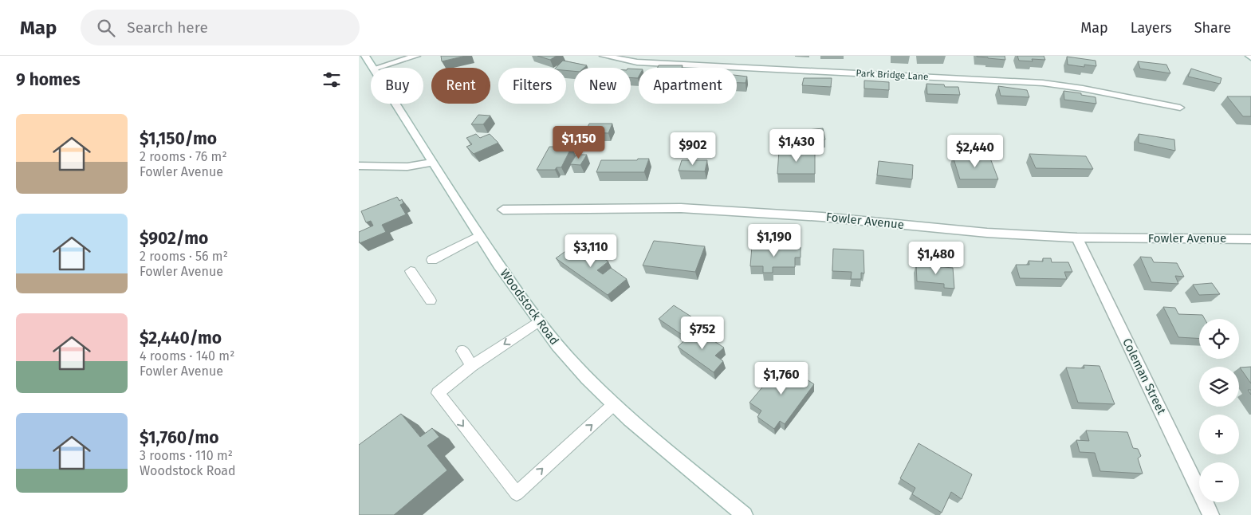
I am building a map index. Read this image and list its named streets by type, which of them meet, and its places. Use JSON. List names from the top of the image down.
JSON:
{
  "streets": {
    "street": [
      "Park Bridge Lane",
      "Fowler Avenue",
      "Woodstock Road",
      "Coleman Street"
    ]
  },
  "crossings": [
    ["Fowler Avenue", "Coleman Street"]
  ],
  "page": {
    "header": "Map",
    "search": "Search here",
    "nav": ["Map", "Layers", "Share"],
    "heading": "9 homes",
    "chip": [
      "Buy",
      "Rent",
      "Filters",
      "New",
      "Apartment"
    ],
    "list": [
      {
        "name": "$1,150/mo",
        "note": "2 rooms · 76 m² · Fowler Avenue"
      },
      {
        "name": "$902/mo",
        "note": "2 rooms · 56 m² · Fowler Avenue"
      },
      {
        "name": "$2,440/mo",
        "note": "4 rooms · 140 m² · Fowler Avenue"
      },
      {
        "name": "$1,760/mo",
        "note": "3 rooms · 110 m² · Woodstock Road"
      }
    ],
    "price": [
      "$1,150",
      "$1,430",
      "$902",
      "$2,440",
      "$1,190",
      "$3,110",
      "$1,480",
      "$752",
      "$1,760"
    ],
    "map_buttons": ["+", "−"]
  }
}
